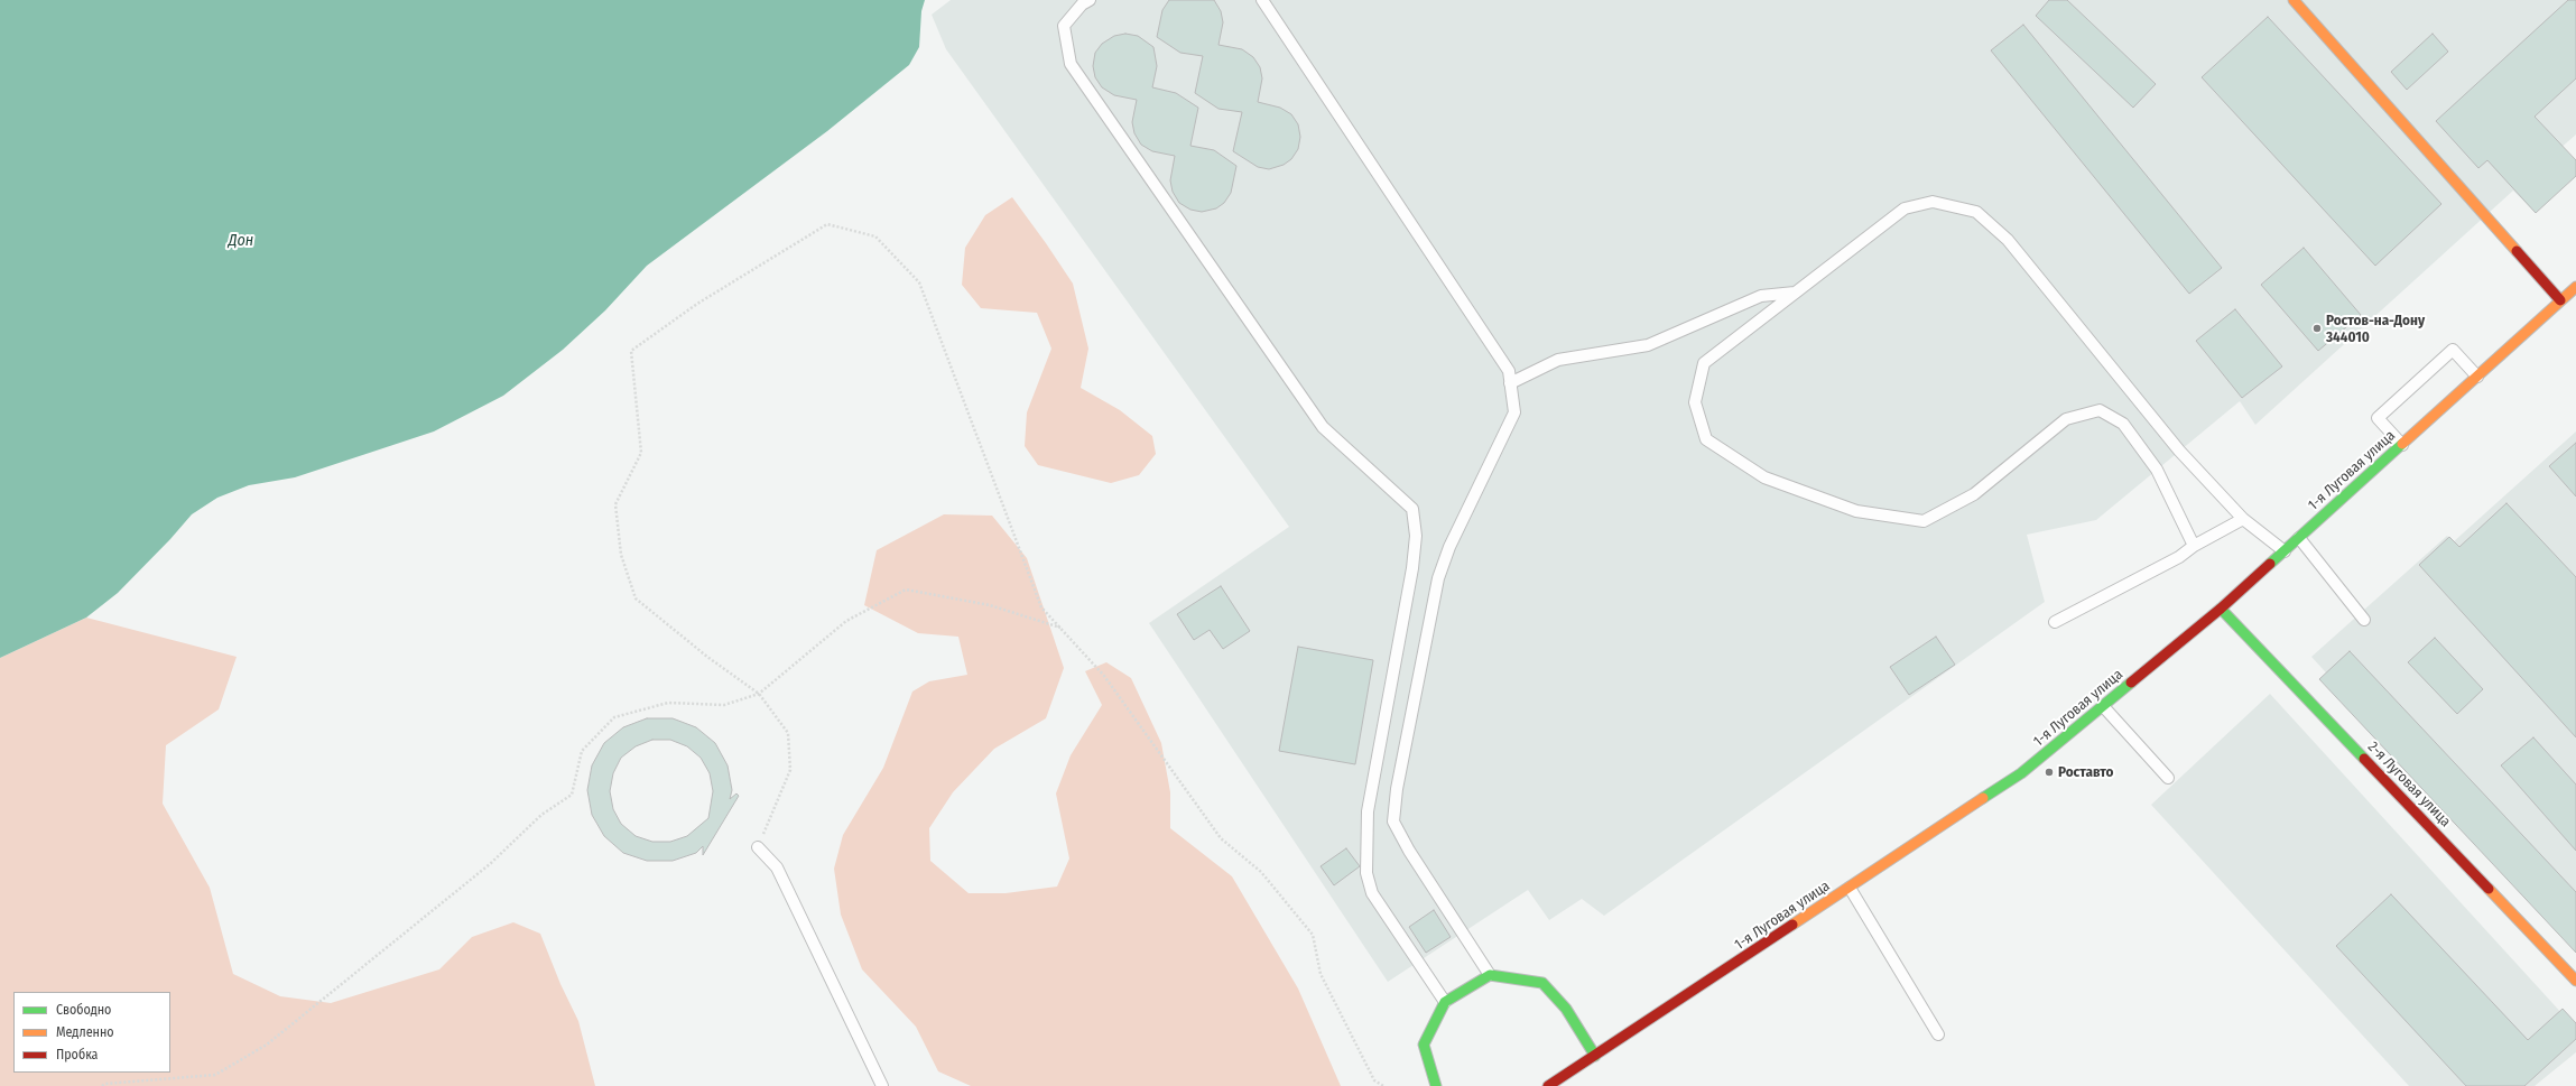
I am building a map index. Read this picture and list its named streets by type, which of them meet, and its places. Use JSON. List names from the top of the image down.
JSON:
{
  "streets": {
    "main road": ["1-я Луговая улица", "2-я Луговая улица"]
  },
  "crossings": [
    ["1-я Луговая улица", "2-я Луговая улица"]
  ],
  "water": ["Дон"],
  "places": ["Ростов-на-Дону 344010", "Роставто"],
  "legend": ["Свободно", "Медленно", "Пробка"]
}
